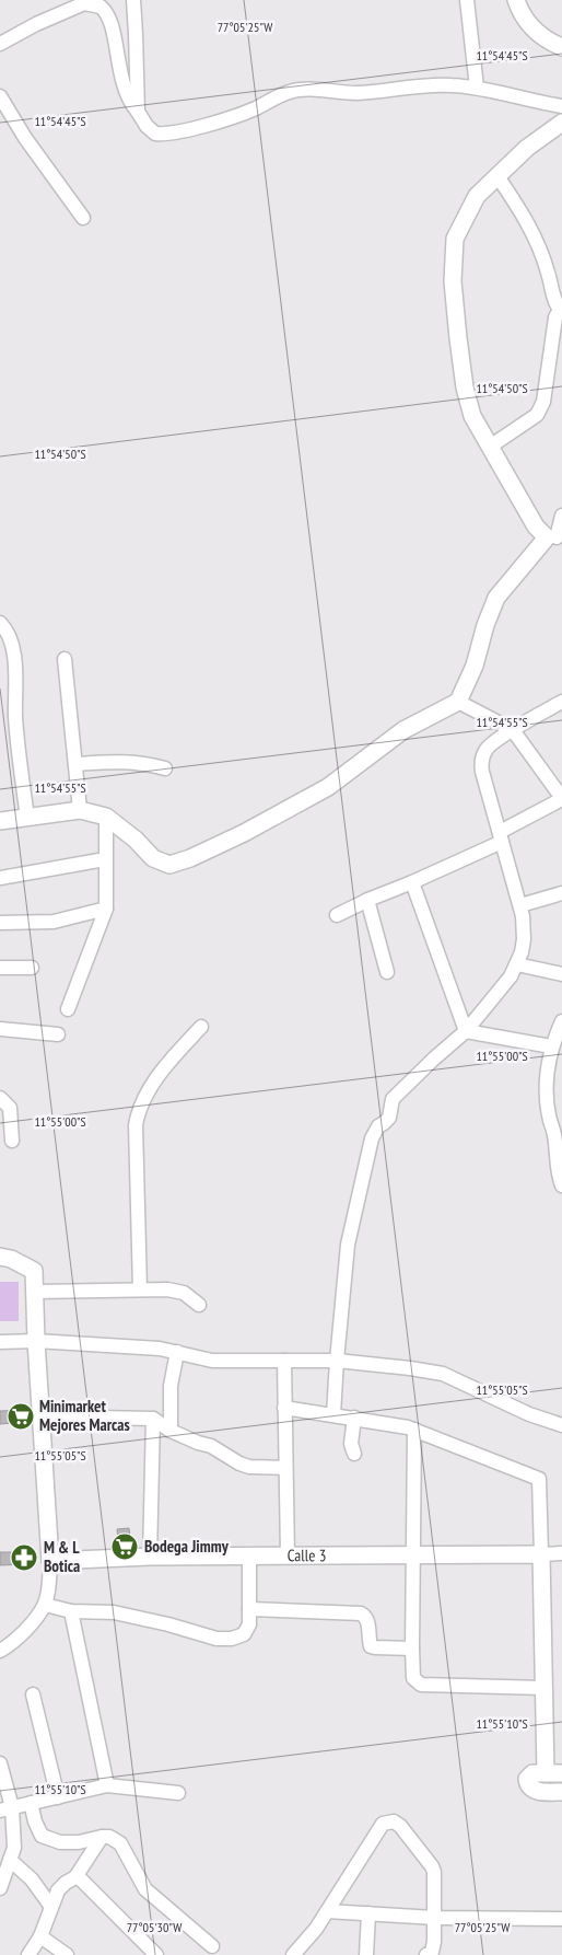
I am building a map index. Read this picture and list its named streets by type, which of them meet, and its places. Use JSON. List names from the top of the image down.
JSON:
{
  "streets": {
    "street": ["Calle 3"]
  },
  "places": {
    "supermarket": ["Minimarket Mejores Marcas", "Bodega Jimmy"],
    "pharmacy": ["M & L Botica"]
  },
  "coordinates": [
    "77°05'25\"W",
    "11°54'45\"S",
    "11°54'50\"S",
    "11°54'55\"S",
    "11°55'00\"S",
    "11°55'05\"S",
    "11°55'10\"S",
    "77°05'30\"W"
  ]
}
